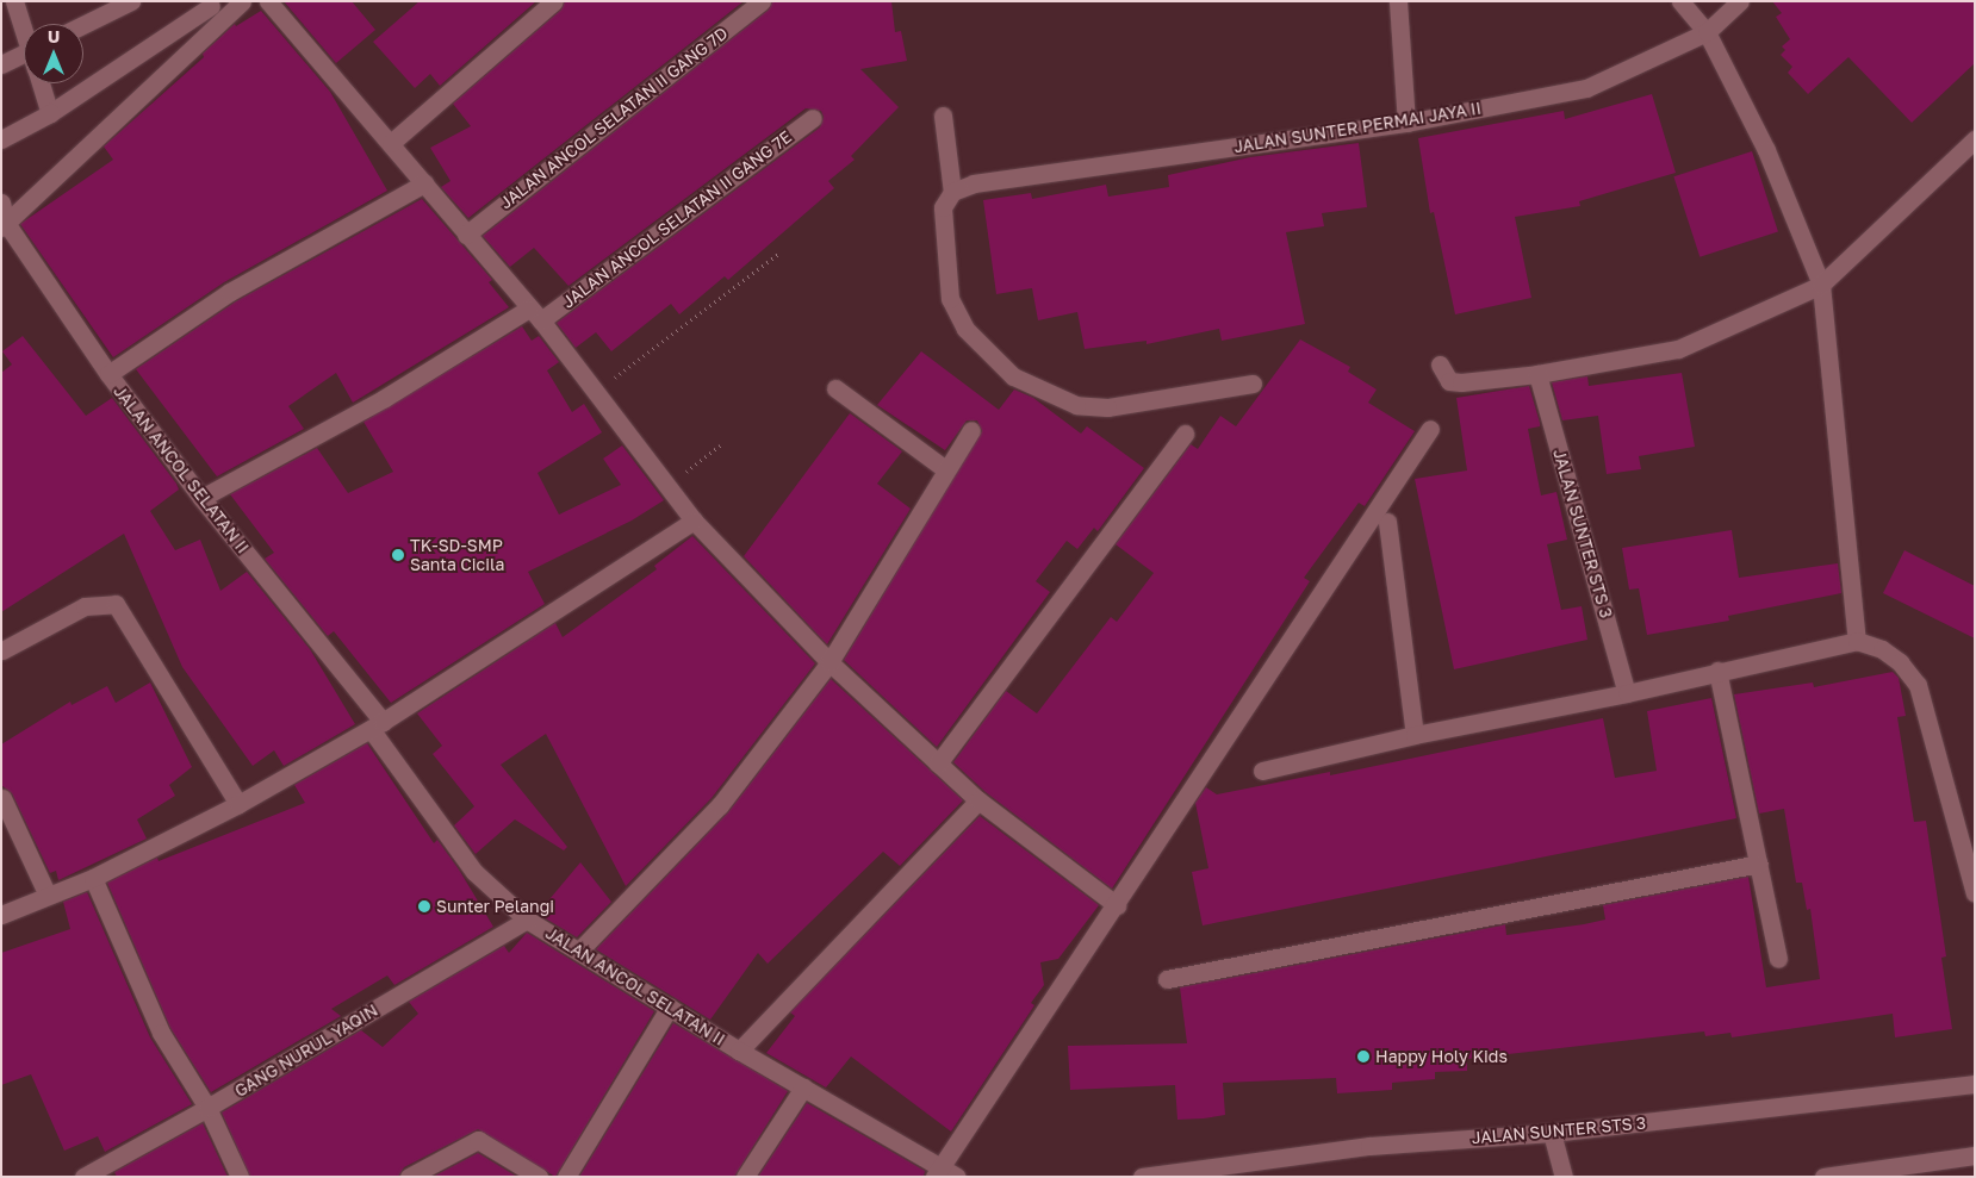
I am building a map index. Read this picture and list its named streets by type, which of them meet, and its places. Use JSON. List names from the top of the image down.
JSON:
{
  "streets": {
    "street": [
      "JALAN ANCOL SELATAN II GANG 7D",
      "JALAN SUNTER PERMAI JAYA II",
      "JALAN ANCOL SELATAN II GANG 7E",
      "JALAN ANCOL SELATAN II",
      "JALAN SUNTER STS 3",
      "GANG NURUL YAQIN"
    ]
  },
  "crossings": [
    ["JALAN ANCOL SELATAN II GANG 7E", "JALAN ANCOL SELATAN II"],
    ["JALAN ANCOL SELATAN II", "GANG NURUL YAQIN"]
  ],
  "places": ["TK-SD-SMP Santa Cicila", "Sunter Pelangi", "Happy Holy Kids"],
  "north": "top"
}
